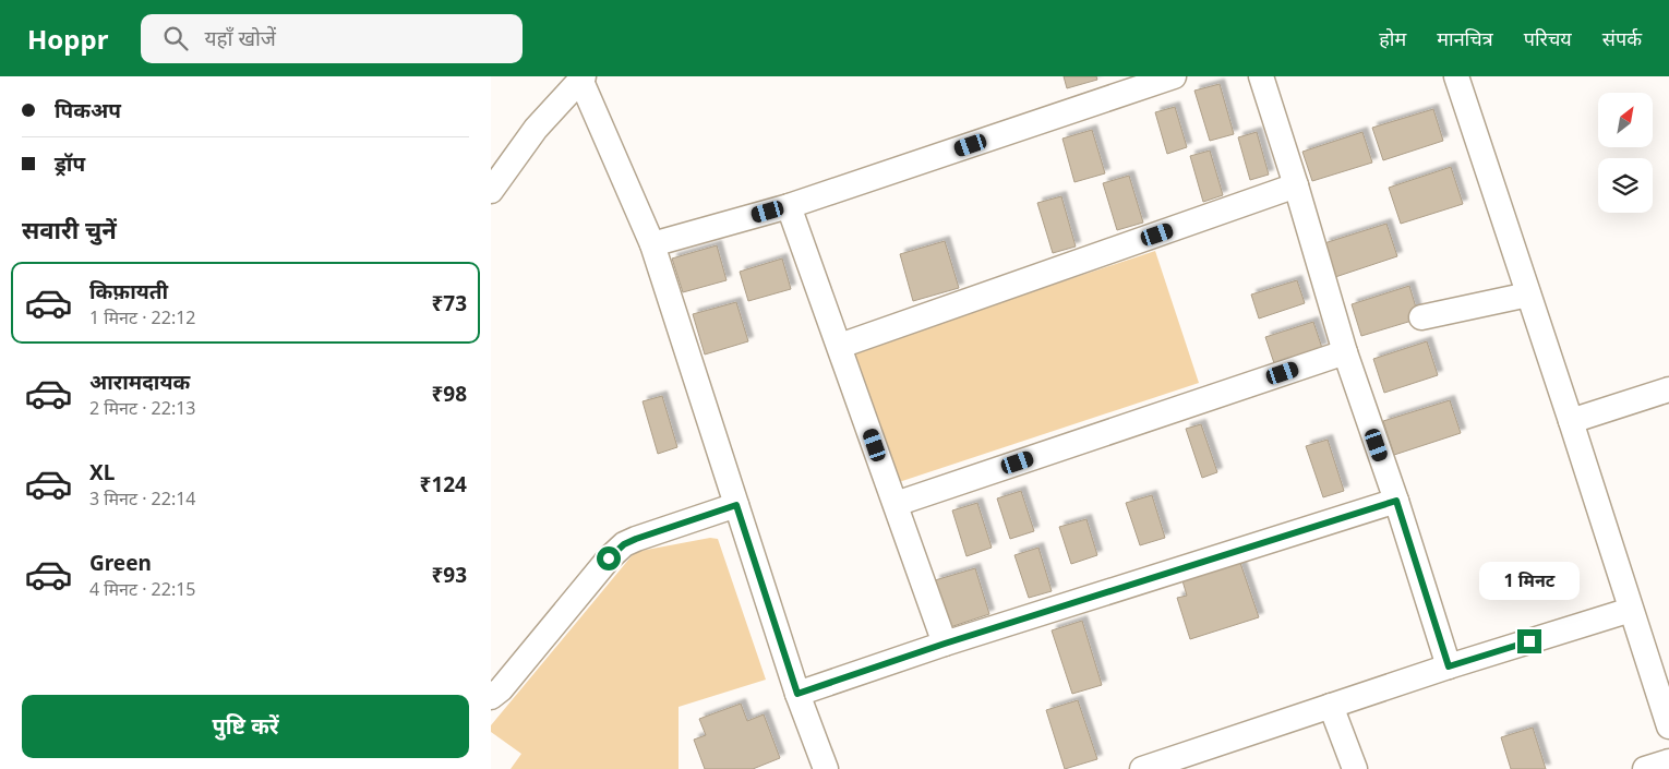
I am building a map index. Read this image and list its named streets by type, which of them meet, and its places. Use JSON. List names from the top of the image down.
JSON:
{
  "north": "top right",
  "page": {
    "header": "Hoppr",
    "search": "यहाँ खोजें",
    "nav": [
      "होम",
      "मानचित्र",
      "परिचय",
      "संपर्क"
    ],
    "banner": ["पिकअप", "ड्रॉप"],
    "heading": "सवारी चुनें",
    "list": [
      {
        "name": "किफ़ायती",
        "note": "1 मिनट · 22:12",
        "value": "₹73"
      },
      {
        "name": "आरामदायक",
        "note": "2 मिनट · 22:13",
        "value": "₹98"
      },
      {
        "name": "XL",
        "note": "3 मिनट · 22:14",
        "value": "₹124"
      },
      {
        "name": "Green",
        "note": "4 मिनट · 22:15",
        "value": "₹93"
      }
    ],
    "bubble": "1 मिनट",
    "buttons": "पुष्टि करें"
  }
}
